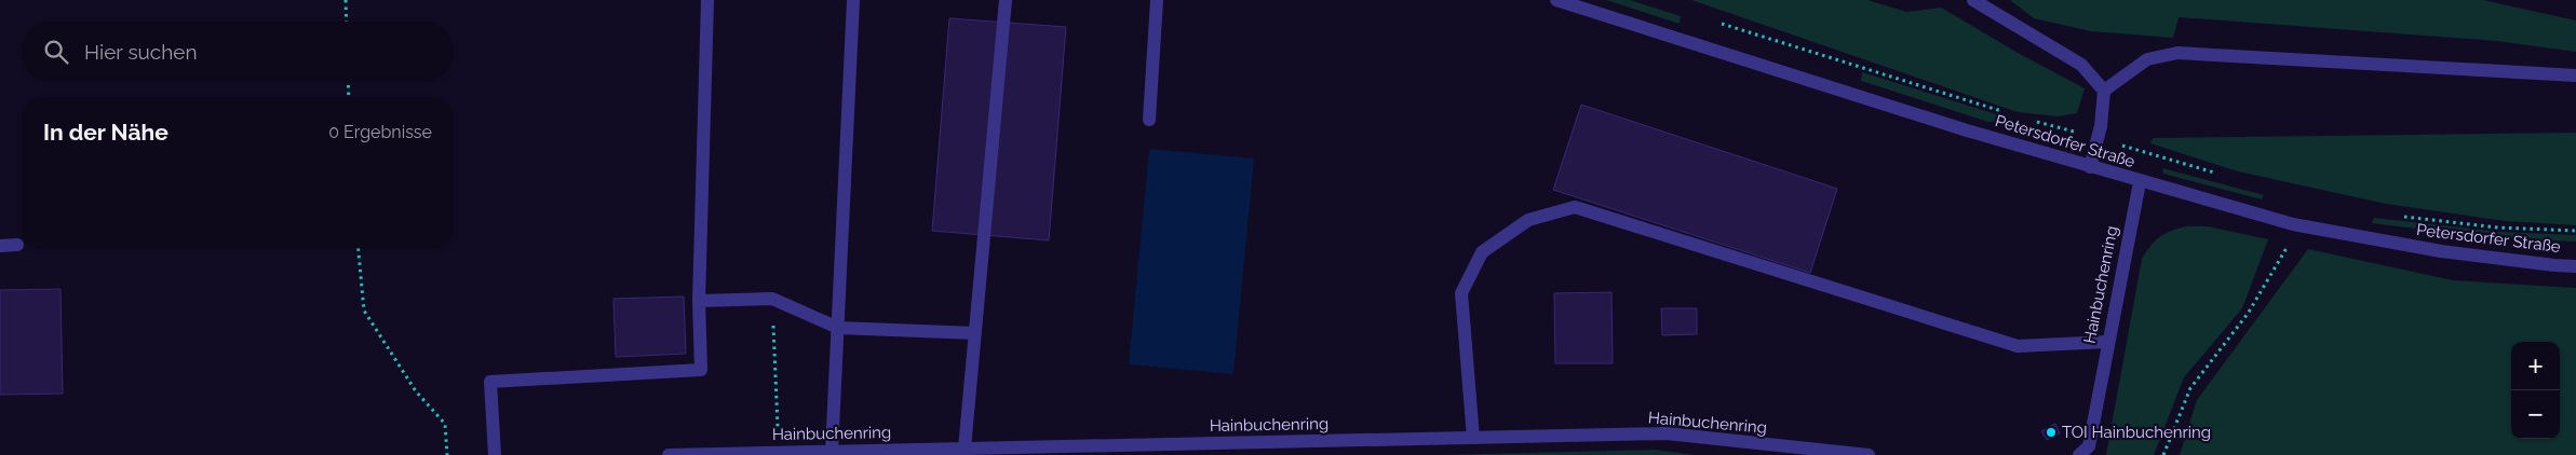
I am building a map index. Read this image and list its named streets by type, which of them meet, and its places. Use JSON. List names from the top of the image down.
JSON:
{
  "streets": {
    "street": ["Petersdorfer Straße", "Hainbuchenring"]
  },
  "crossings": [
    ["Petersdorfer Straße", "Hainbuchenring"]
  ],
  "places": ["TOI Hainbuchenring"],
  "page": {
    "search": "Hier suchen",
    "heading": ["In der Nähe", "0 Ergebnisse"],
    "map_buttons": ["+", "−"]
  }
}
